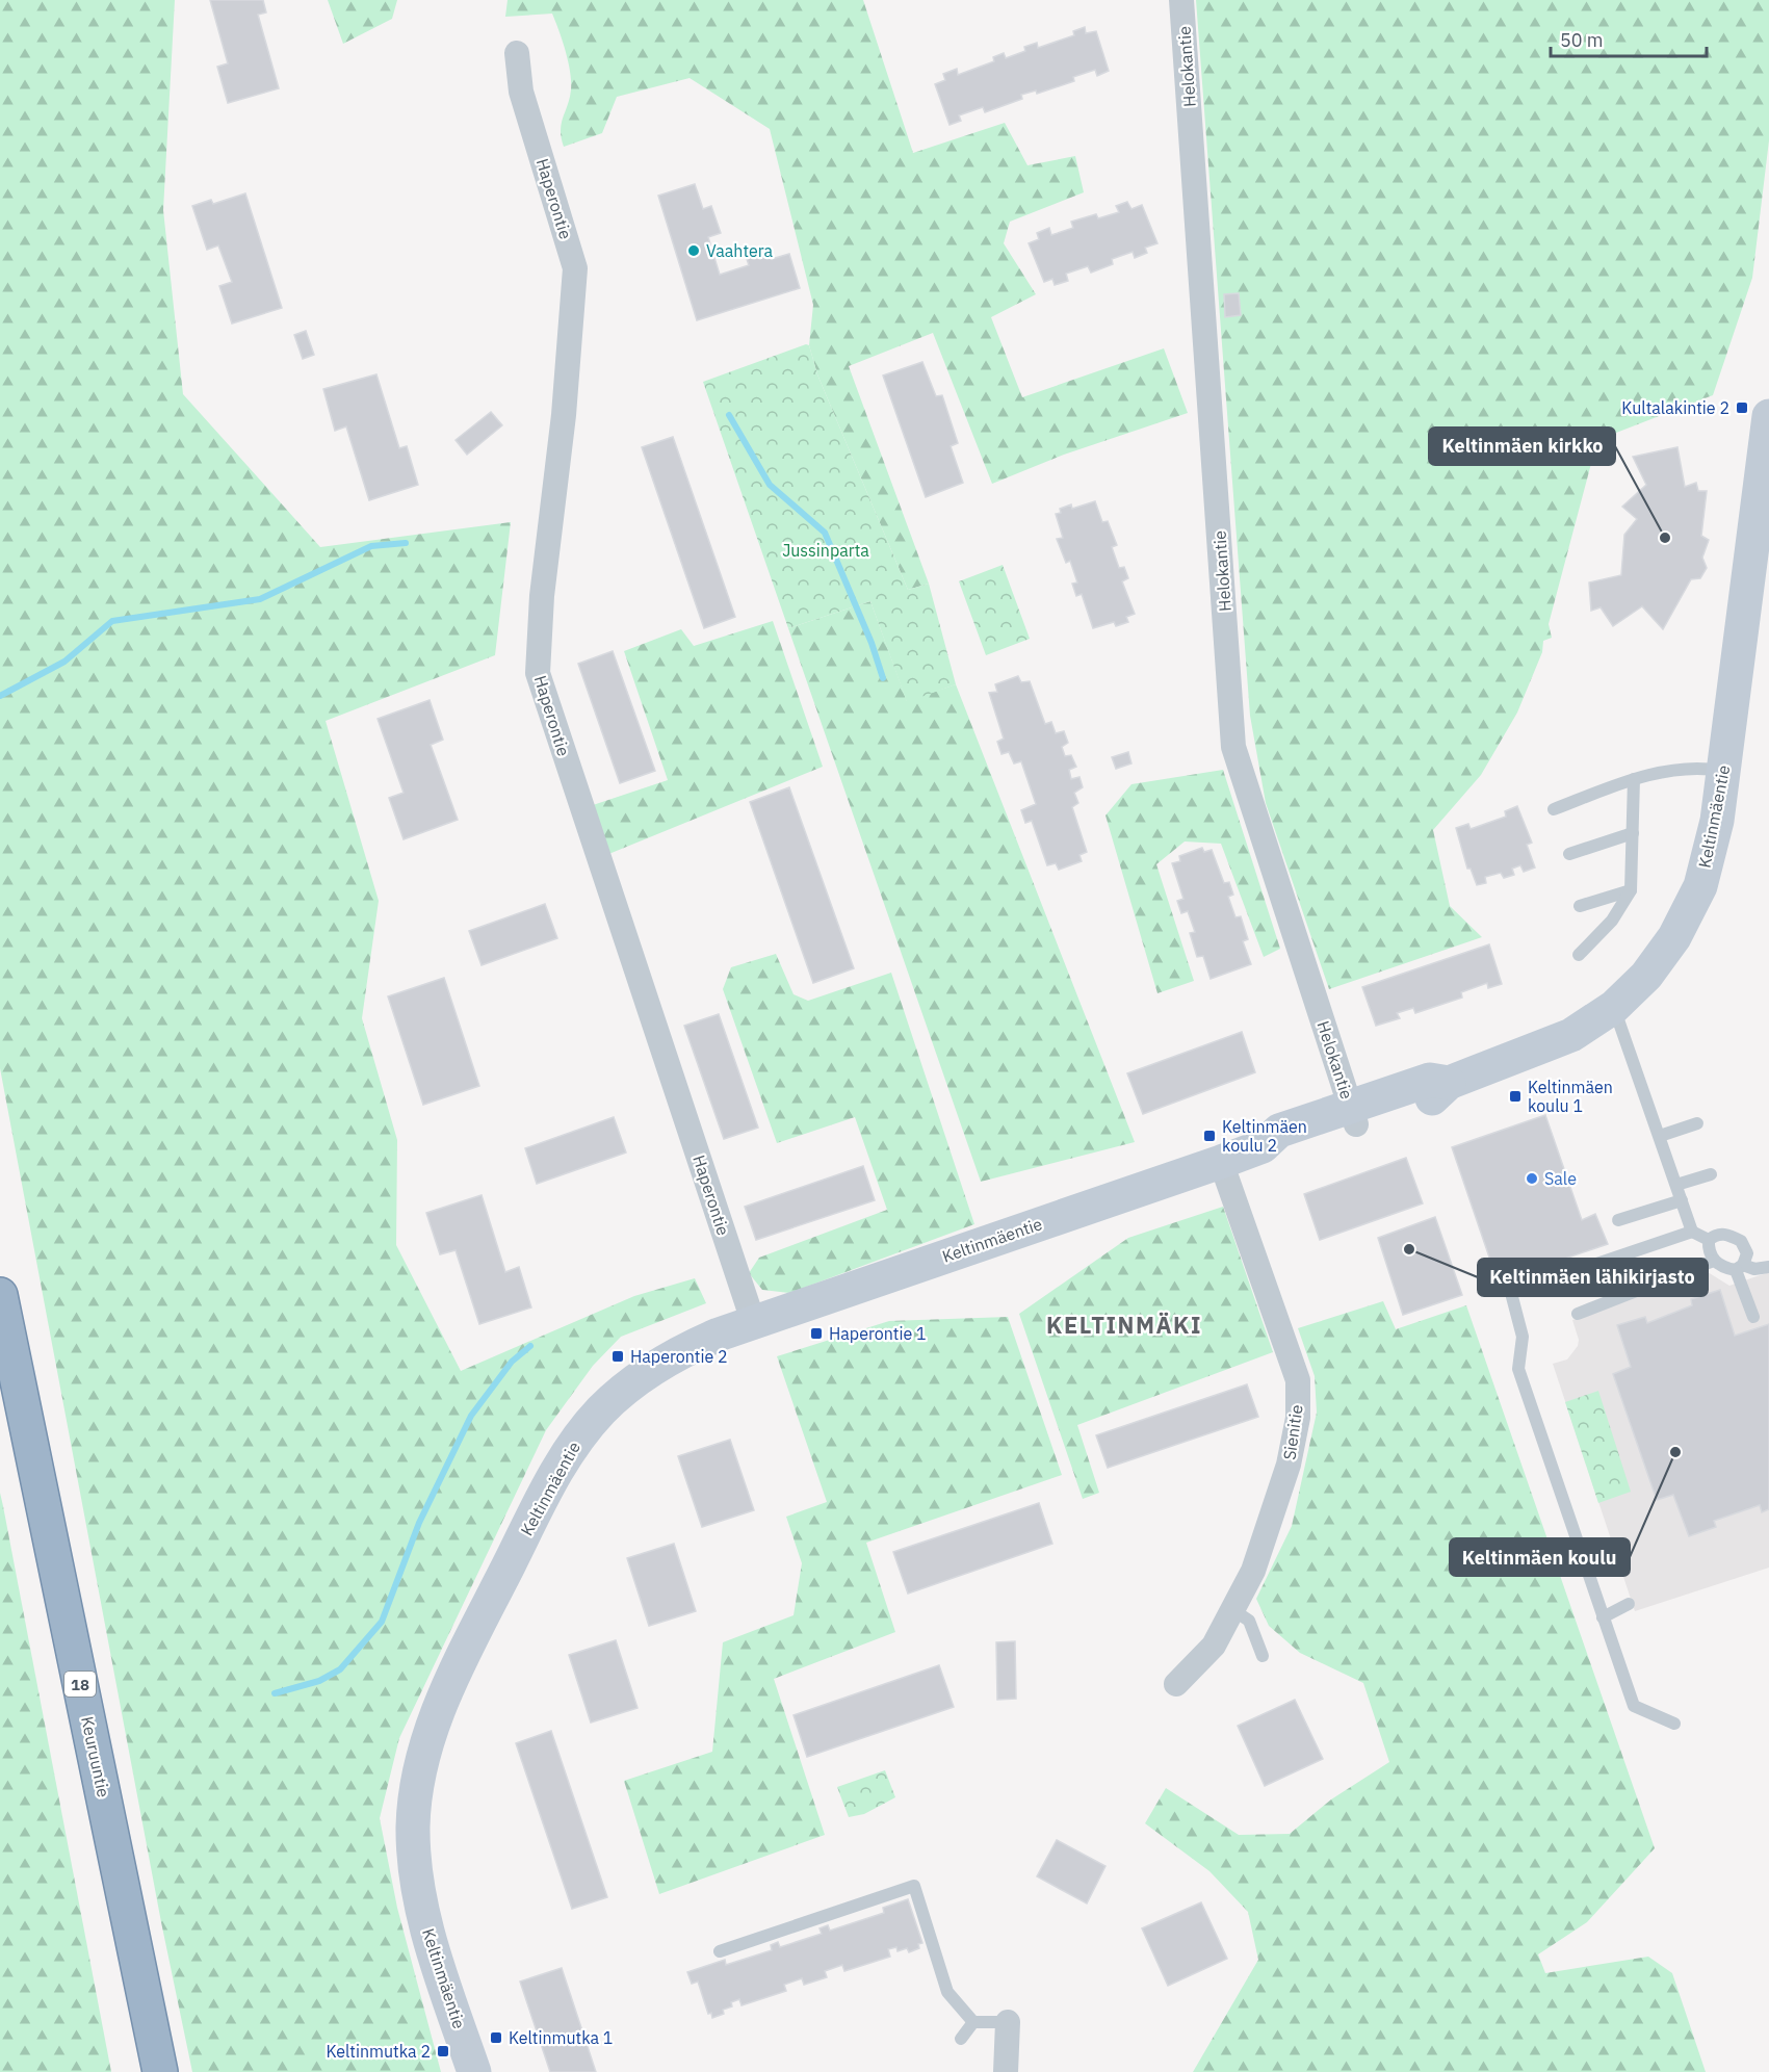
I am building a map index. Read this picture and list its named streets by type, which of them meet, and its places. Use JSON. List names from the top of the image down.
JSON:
{
  "streets": {
    "highway": ["18", "Keuruuntie"],
    "main road": ["Keltinmäentie"],
    "street": ["Helokantie", "Haperontie", "Sienitie"]
  },
  "crossings": [
    ["Helokantie", "Keltinmäentie"],
    ["Haperontie", "Keltinmäentie"],
    ["Keltinmäentie", "Sienitie"]
  ],
  "districts": ["KELTINMÄKI"],
  "parks": ["Jussinparta"],
  "places": {
    "other": [
      "Vaahtera",
      "Keltinmäen kirkko",
      "Sale",
      "Keltinmäen lähikirjasto",
      "Keltinmäen koulu"
    ],
    "transit": [
      "Kultalakintie 2",
      "Keltinmäen koulu 1",
      "Keltinmäen koulu 2",
      "Haperontie 1",
      "Haperontie 2",
      "Keltinmutka 1",
      "Keltinmutka 2"
    ]
  },
  "scale_bar": "50 m"
}
